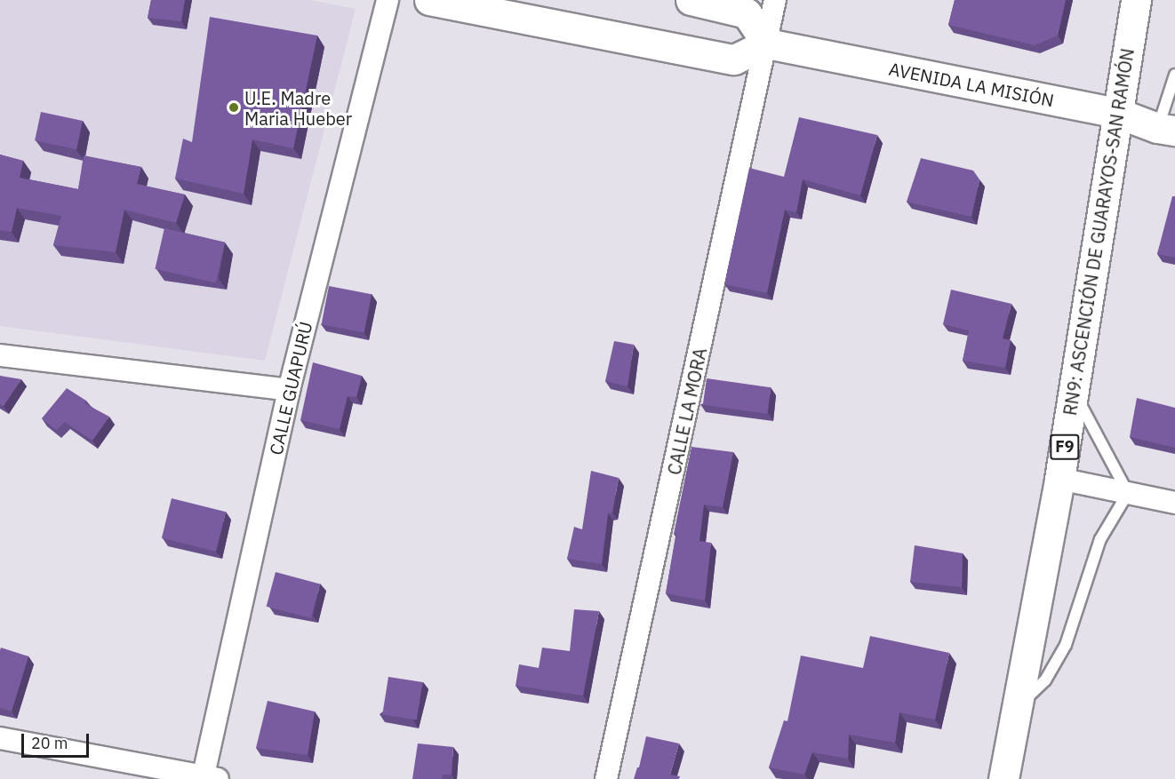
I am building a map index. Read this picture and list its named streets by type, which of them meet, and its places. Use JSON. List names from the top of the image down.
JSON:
{
  "streets": {
    "main road": ["AVENIDA LA MISIÓN", "RN9: ASCENCIÓN DE GUARAYOS-SAN RAMÓN", "F9"],
    "street": ["CALLE GUAPURÚ", "CALLE LA MORA"]
  },
  "crossings": [
    ["AVENIDA LA MISIÓN", "RN9: ASCENCIÓN DE GUARAYOS-SAN RAMÓN"],
    ["AVENIDA LA MISIÓN", "CALLE LA MORA"]
  ],
  "places": ["U.E. Madre Maria Hueber"],
  "scale_bar": "20 m"
}
